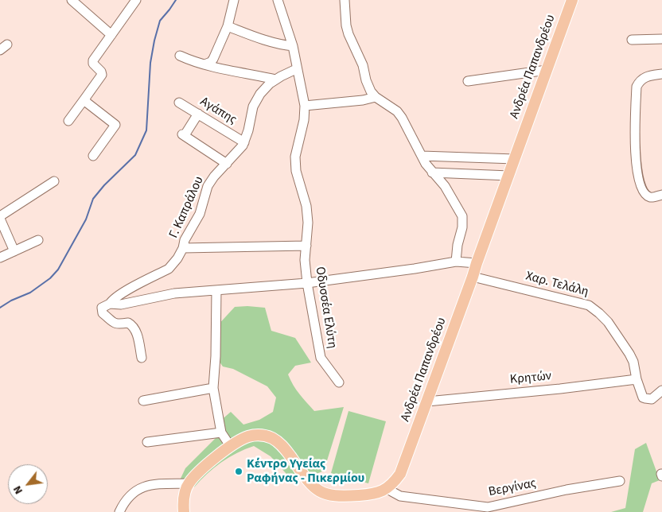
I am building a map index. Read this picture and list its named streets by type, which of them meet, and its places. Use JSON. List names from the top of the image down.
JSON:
{
  "streets": {
    "main road": ["Ανδρέα Παπανδρέου"],
    "street": [
      "Αγάπης",
      "Γ. Καπράλου",
      "Χαρ. Τελάλη",
      "Οδυσσέα Ελύτη",
      "Κρητών",
      "Βεργίνας"
    ]
  },
  "crossings": [
    ["Ανδρέα Παπανδρέου", "Χαρ. Τελάλη"],
    ["Ανδρέα Παπανδρέου", "Κρητών"],
    ["Ανδρέα Παπανδρέου", "Βεργίνας"],
    ["Αγάπης", "Γ. Καπράλου"],
    ["Γ. Καπράλου", "Οδυσσέα Ελύτη"],
    ["Χαρ. Τελάλη", "Κρητών"]
  ],
  "places": ["Κέντρο Υγείας Ραφήνας - Πικερμίου"],
  "north": "bottom left"
}
